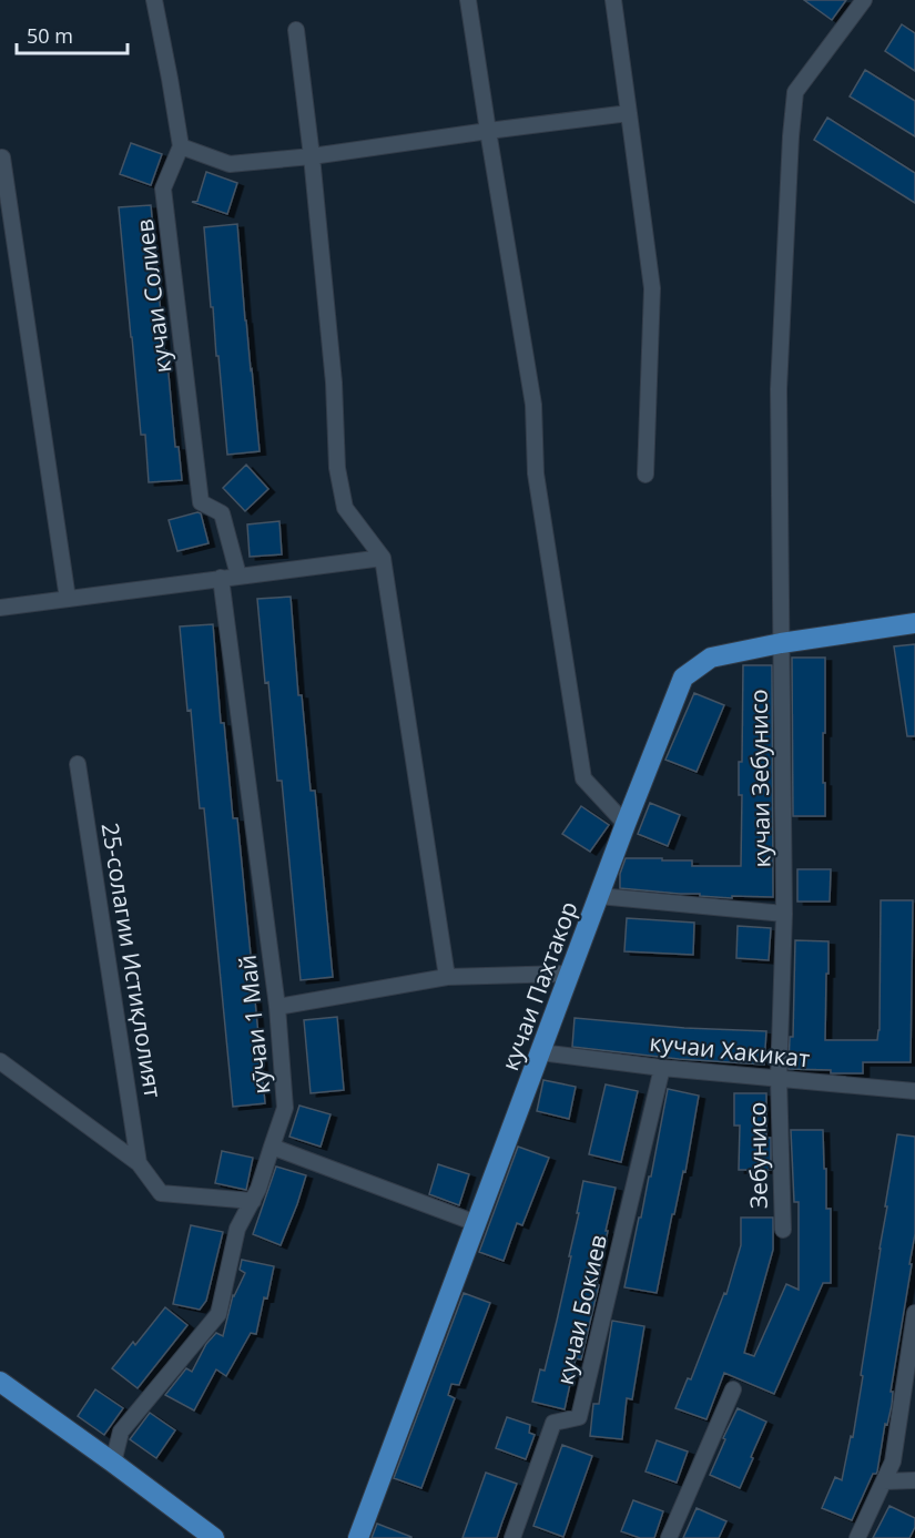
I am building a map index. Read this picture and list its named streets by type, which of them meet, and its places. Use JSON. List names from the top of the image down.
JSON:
{
  "streets": {
    "main road": ["кучаи Пахтакор"],
    "street": [
      "кучаи Солиев",
      "кучаи Зебунисо",
      "25-солагии Истиқлолият",
      "кӯчаи 1 Май",
      "кучаи Хакикат",
      "Зебунисо",
      "кучаи Бокиев"
    ]
  },
  "crossings": [
    ["кучаи Зебунисо", "кучаи Пахтакор"],
    ["кучаи Зебунисо", "кучаи Хакикат"],
    ["кучаи Зебунисо", "Зебунисо"],
    ["25-солагии Истиқлолият", "кӯчаи 1 Май"],
    ["кучаи Пахтакор", "кучаи Хакикат"],
    ["кучаи Хакикат", "Зебунисо"],
    ["кучаи Хакикат", "кучаи Бокиев"]
  ],
  "scale_bar": "50 m"
}
